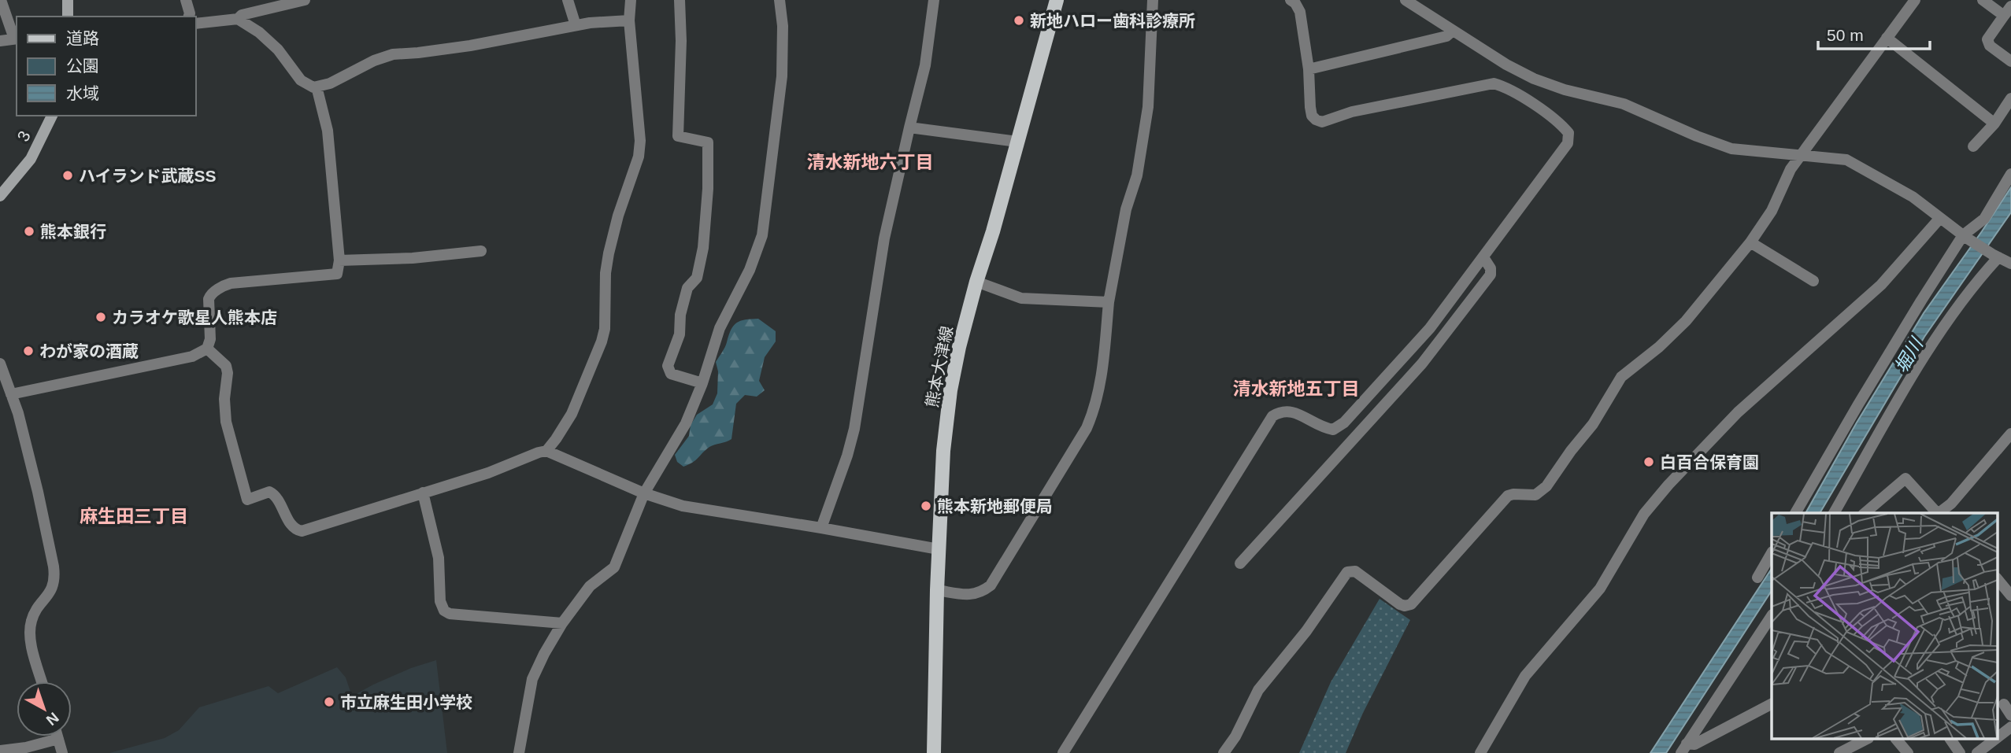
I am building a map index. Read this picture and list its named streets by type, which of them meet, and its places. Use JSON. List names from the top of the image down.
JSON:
{
  "streets": {
    "main road": ["熊本大津線"],
    "street": ["3"]
  },
  "districts": ["清水新地六丁目", "清水新地五丁目", "麻生田三丁目"],
  "water": ["堀川"],
  "places": [
    "新地ハロー歯科診療所",
    "ハイランド武蔵SS",
    "熊本銀行",
    "カラオケ歌星人熊本店",
    "わが家の酒蔵",
    "白百合保育園",
    "熊本新地郵便局",
    "市立麻生田小学校"
  ],
  "legend": ["道路", "公園", "水域"],
  "scale_bar": "50 m",
  "north": "bottom right"
}
